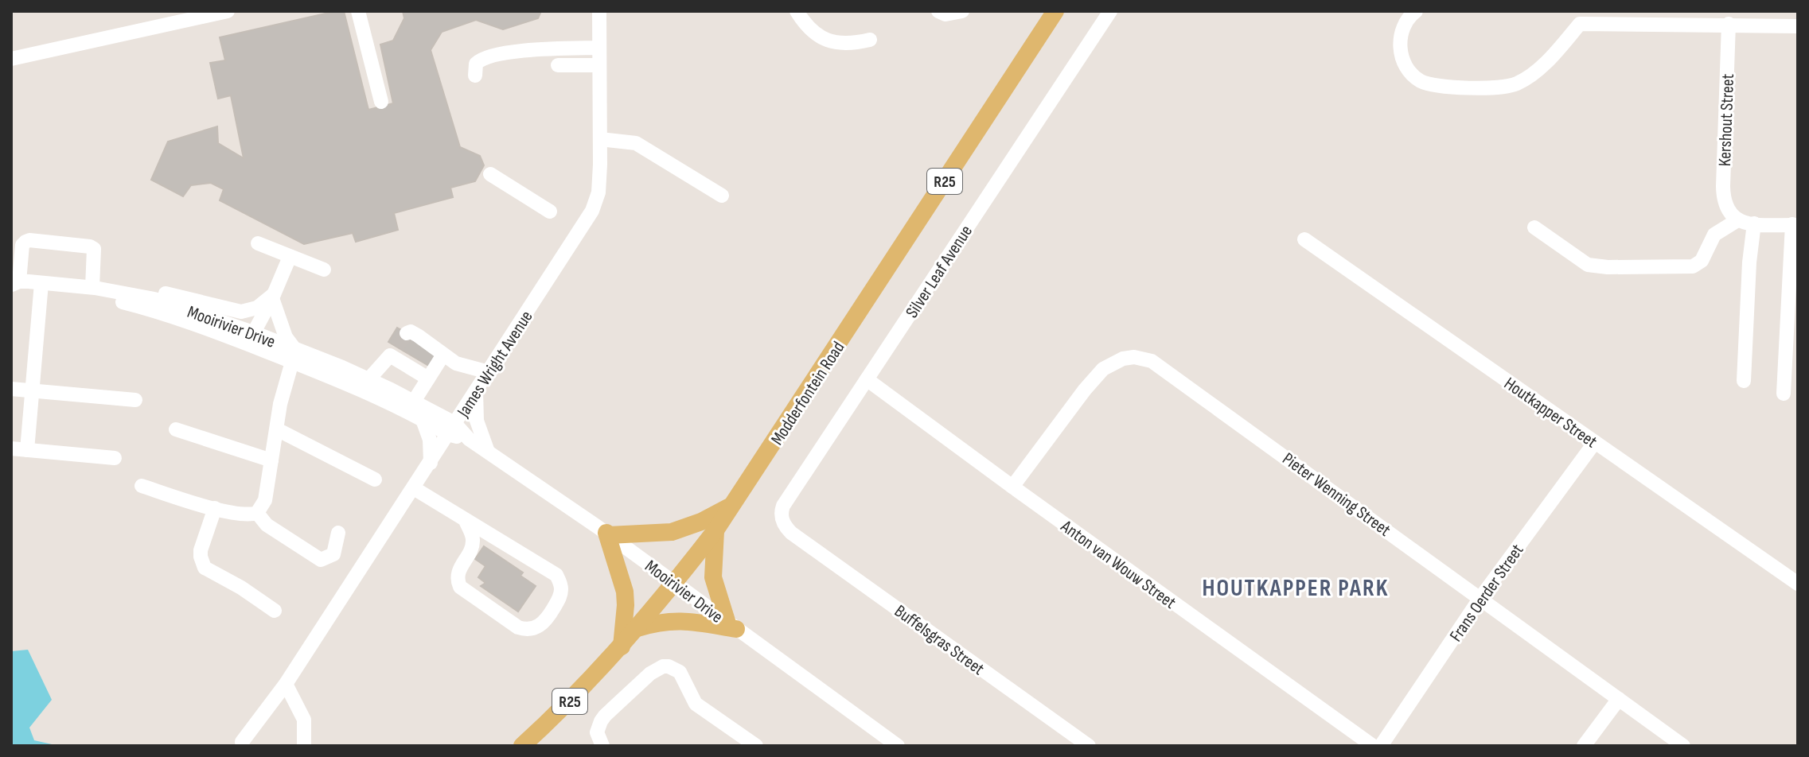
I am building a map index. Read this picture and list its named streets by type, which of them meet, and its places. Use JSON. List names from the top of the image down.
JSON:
{
  "streets": {
    "main road": ["R25", "Modderfontein Road"],
    "street": [
      "Kershout Street",
      "Silver Leaf Avenue",
      "Mooirivier Drive",
      "James Wright Avenue",
      "Houtkapper Street",
      "Pieter Wenning Street",
      "Anton van Wouw Street",
      "Frans Oerder Street",
      "Buffelsgras Street"
    ]
  },
  "crossings": [
    ["Silver Leaf Avenue", "Anton van Wouw Street"],
    ["Silver Leaf Avenue", "Buffelsgras Street"],
    ["Mooirivier Drive", "James Wright Avenue"],
    ["Mooirivier Drive", "Modderfontein Road"],
    ["Houtkapper Street", "Frans Oerder Street"],
    ["Pieter Wenning Street", "Anton van Wouw Street"],
    ["Pieter Wenning Street", "Frans Oerder Street"]
  ],
  "districts": ["HOUTKAPPER PARK"]
}
